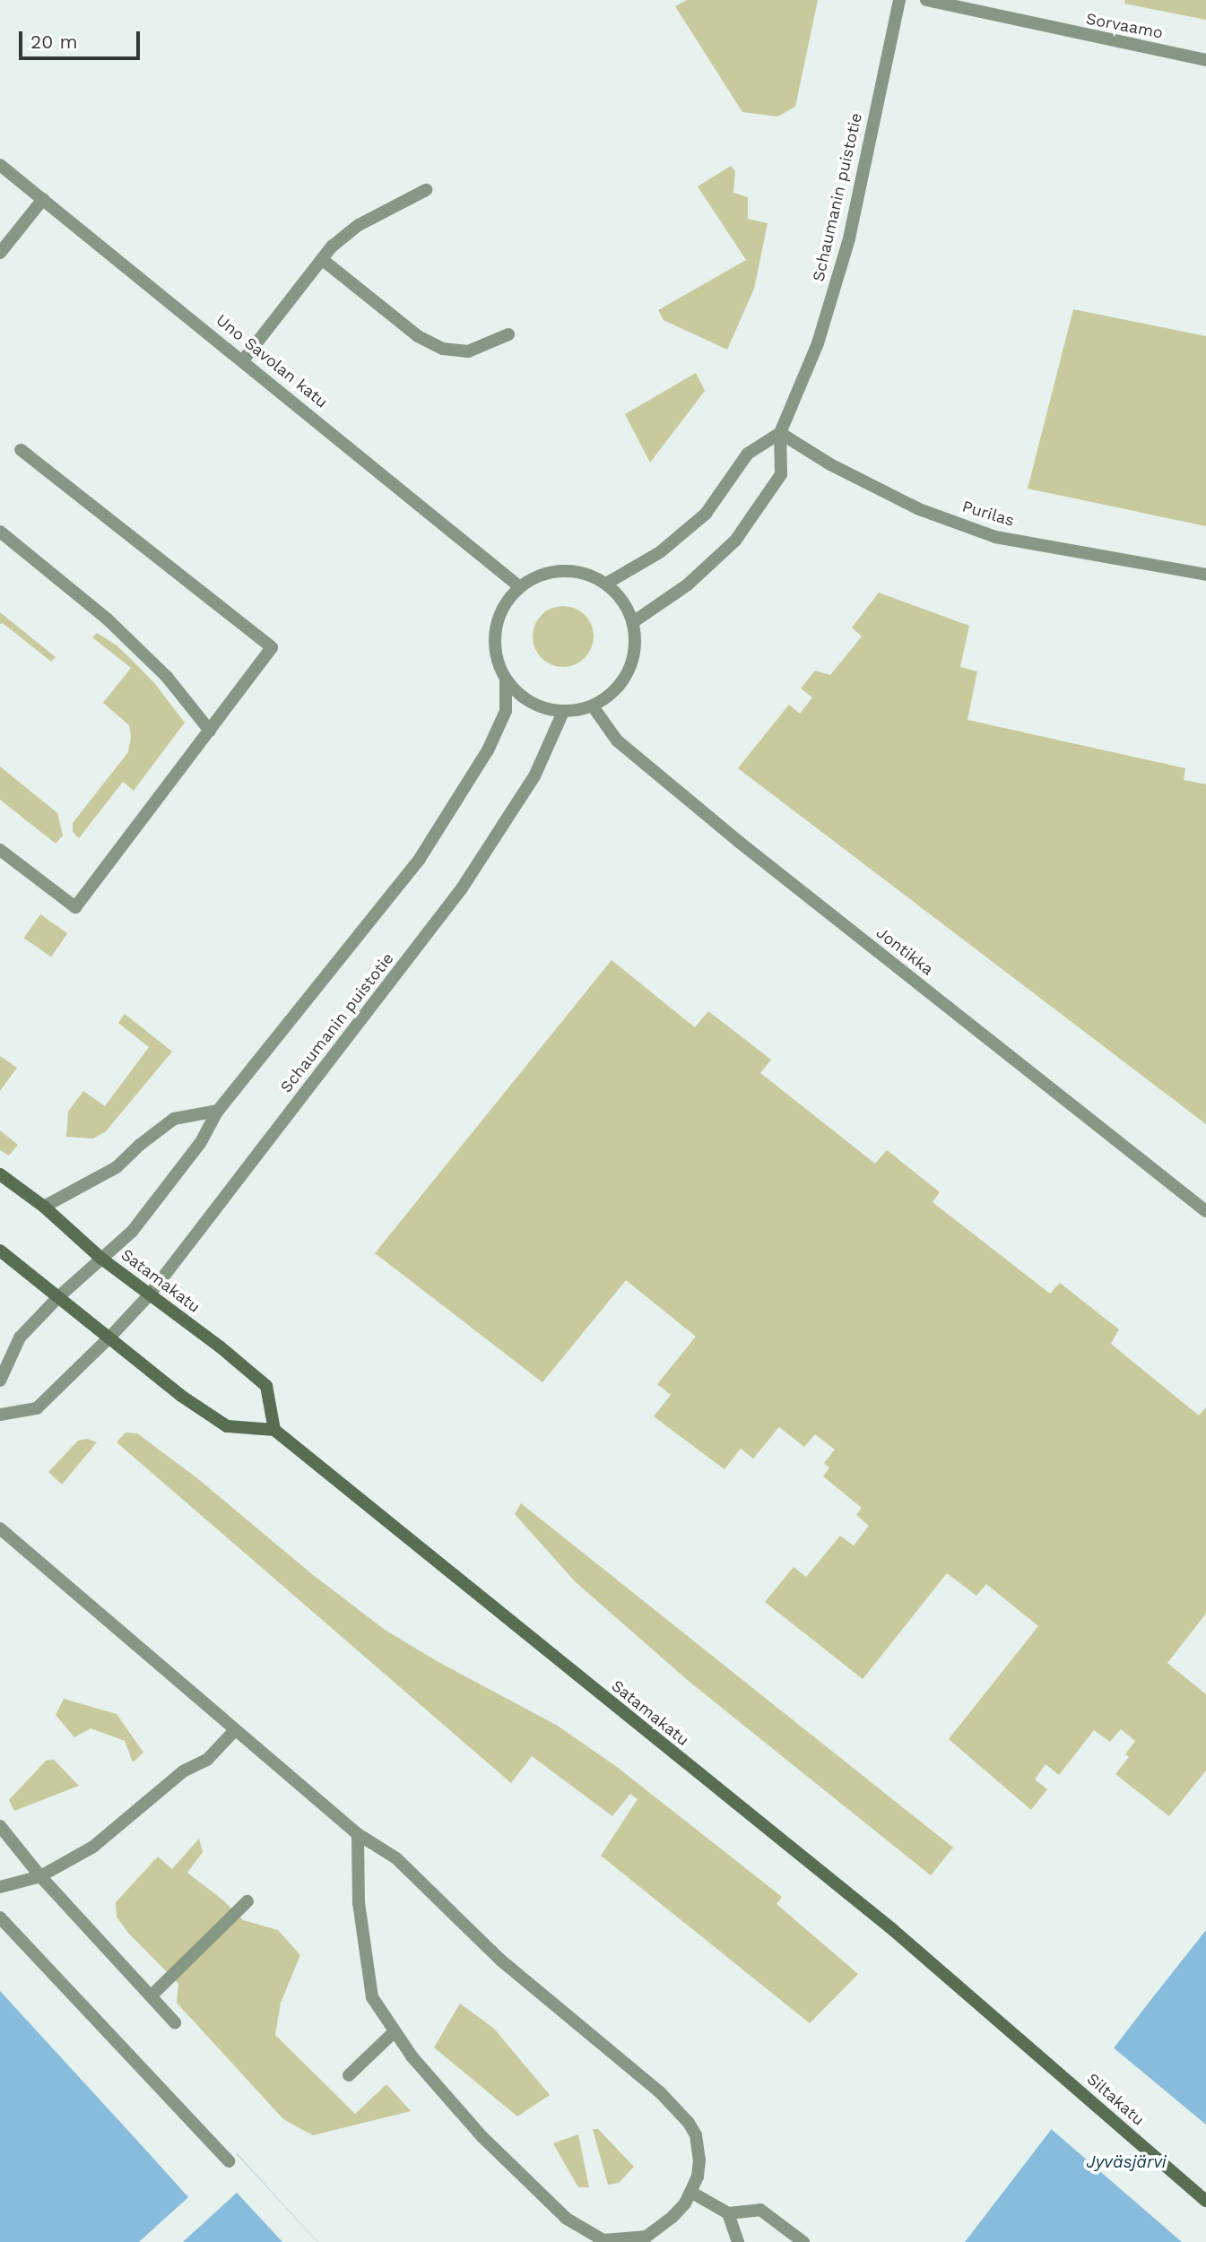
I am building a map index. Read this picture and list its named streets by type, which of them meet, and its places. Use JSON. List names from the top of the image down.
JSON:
{
  "streets": {
    "main road": ["Satamakatu", "Siltakatu"],
    "street": [
      "Sorvaamo",
      "Schaumanin puistotie",
      "Uno Savolan katu",
      "Purilas",
      "Jontikka"
    ]
  },
  "crossings": [
    ["Schaumanin puistotie", "Uno Savolan katu"],
    ["Schaumanin puistotie", "Purilas"],
    ["Schaumanin puistotie", "Jontikka"],
    ["Schaumanin puistotie", "Satamakatu"],
    ["Uno Savolan katu", "Jontikka"],
    ["Satamakatu", "Siltakatu"]
  ],
  "water": ["Jyväsjärvi"],
  "scale_bar": "20 m"
}
